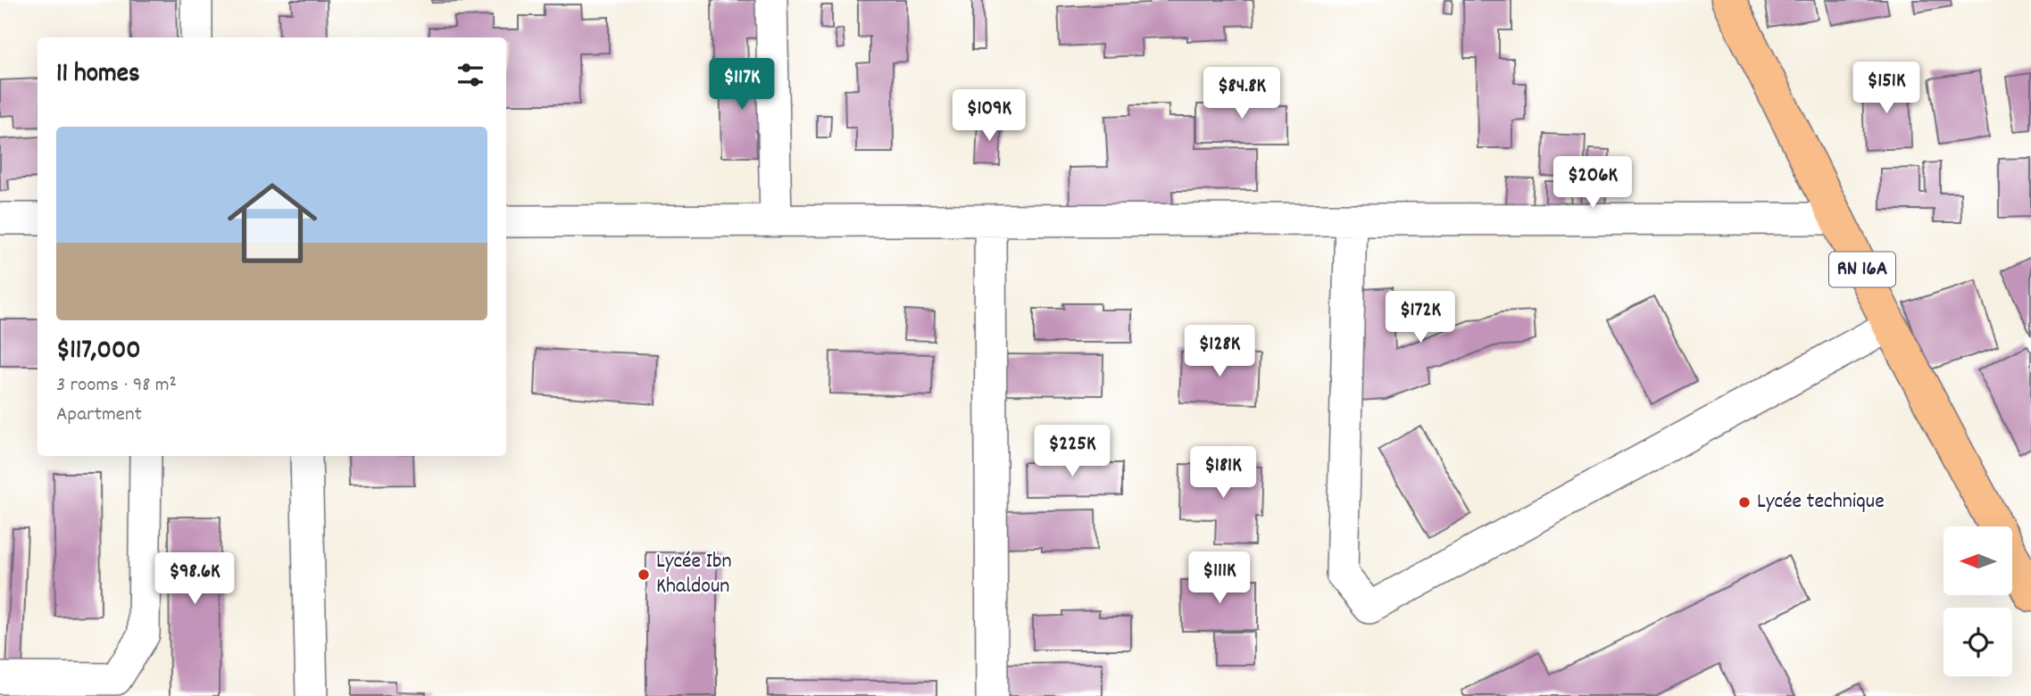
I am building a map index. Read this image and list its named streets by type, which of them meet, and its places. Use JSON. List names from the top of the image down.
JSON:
{
  "streets": {
    "main road": ["RN 16A"]
  },
  "places": ["Lycée technique", "Lycée Ibn Khaldoun"],
  "north": "left",
  "page": {
    "heading": "11 homes",
    "price": [
      "$117K",
      "$151K",
      "$84.8K",
      "$109K",
      "$206K",
      "$172K",
      "$128K",
      "$225K",
      "$181K",
      "$111K",
      "$98.6K"
    ],
    "list": [
      {
        "name": "$117,000",
        "note": "3 rooms · 98 m² · Apartment"
      }
    ]
  }
}
